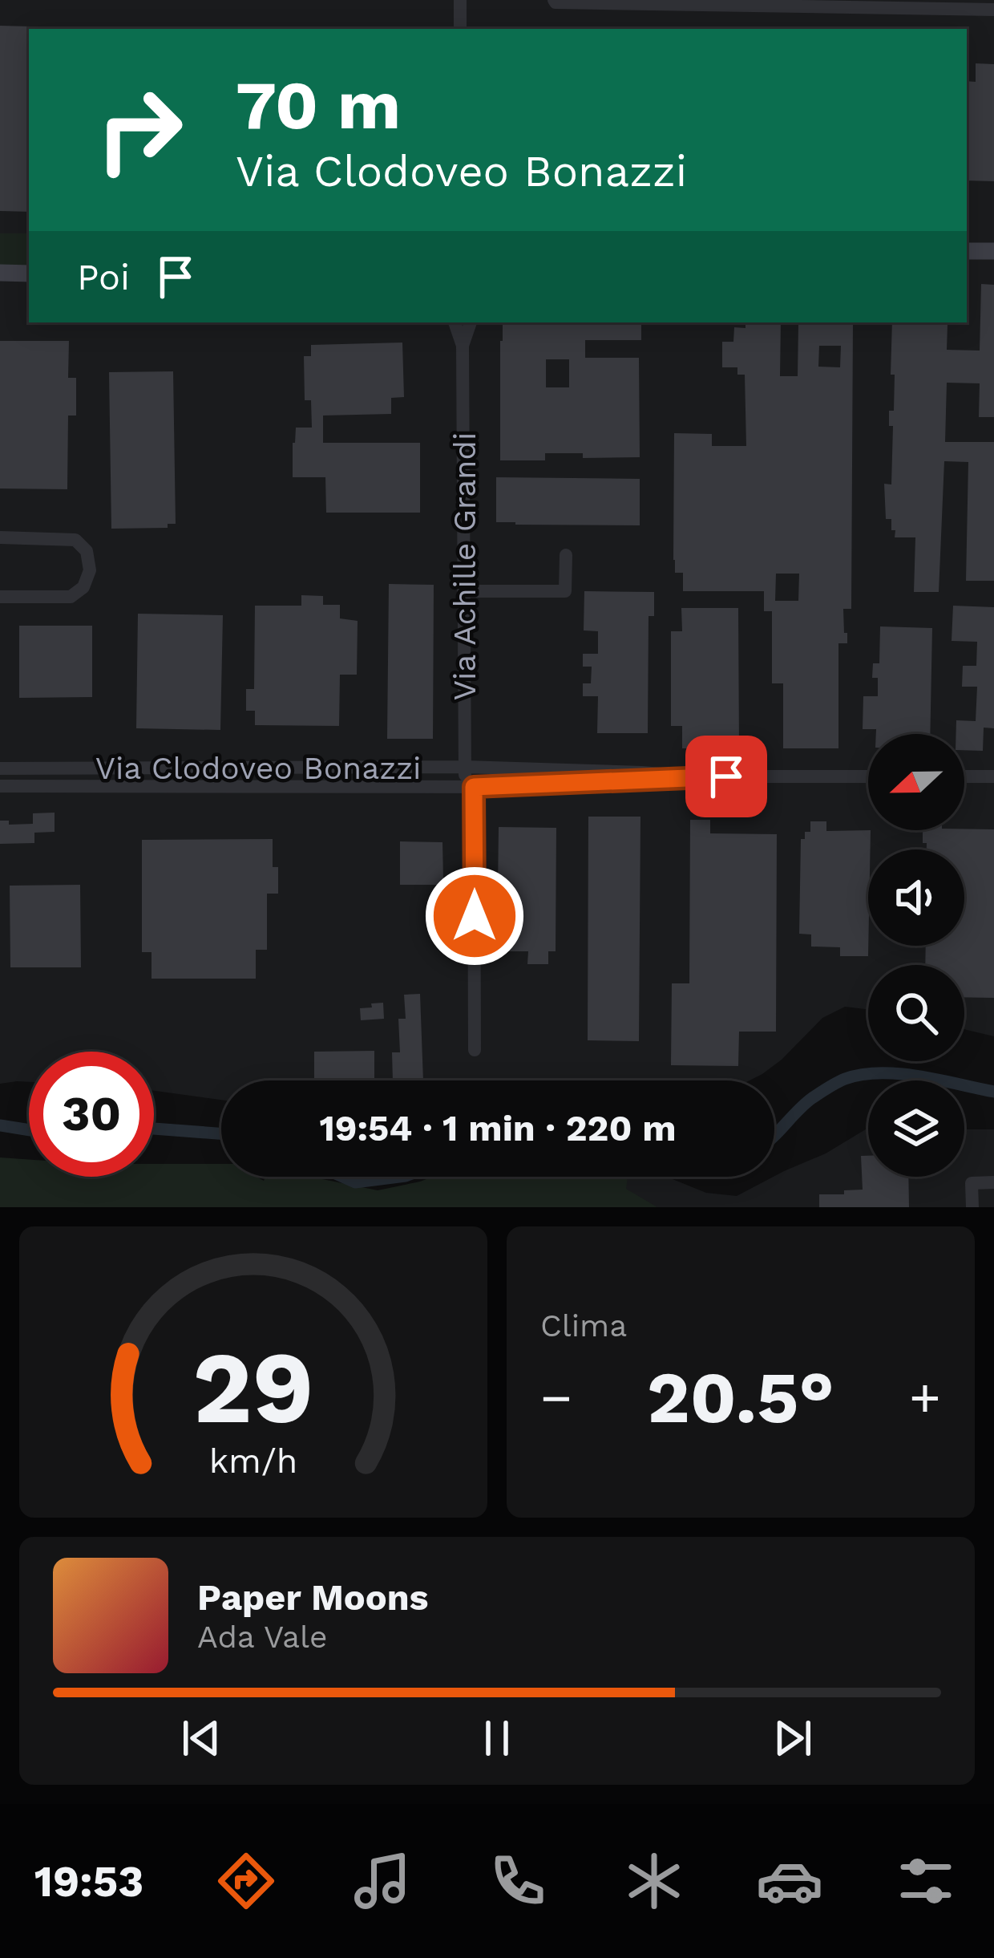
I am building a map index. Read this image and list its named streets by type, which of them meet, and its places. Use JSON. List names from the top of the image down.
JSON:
{
  "streets": {
    "street": ["Via Achille Grandi", "Via Clodoveo Bonazzi"]
  },
  "crossings": [
    ["Via Achille Grandi", "Via Clodoveo Bonazzi"]
  ],
  "north": "left",
  "page": {
    "turn": ["70 m", "Via Clodoveo Bonazzi"],
    "then": "Poi",
    "limit": "30",
    "trip": "19:54 · 1 min · 220 m",
    "tile": "Clima",
    "heat": ["−", "20.5°", "+"],
    "song": ["Paper Moons", "Ada Vale"],
    "tabs": "19:53",
    "gauge": ["29", "km/h"]
  }
}
